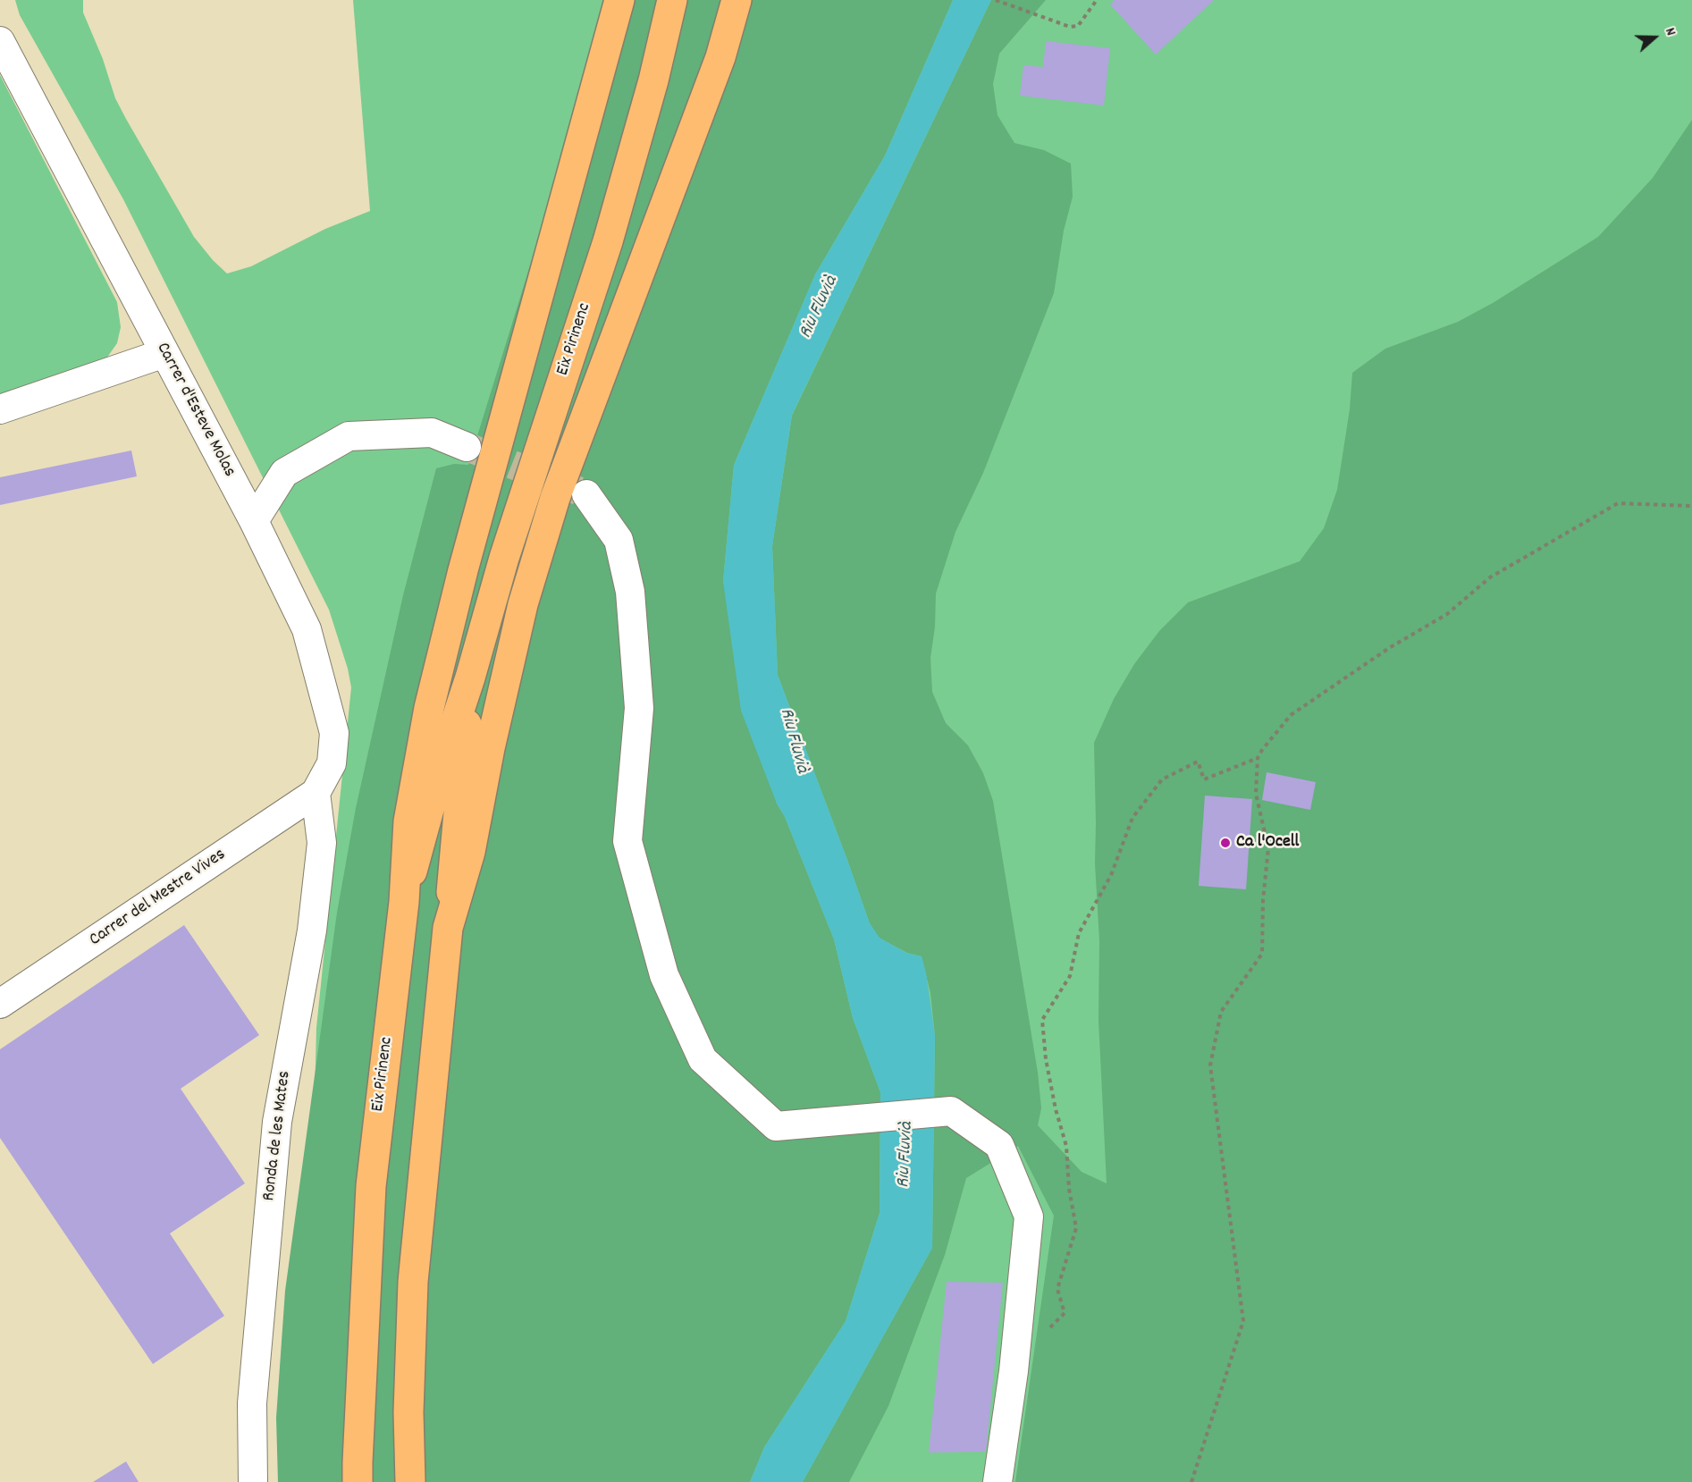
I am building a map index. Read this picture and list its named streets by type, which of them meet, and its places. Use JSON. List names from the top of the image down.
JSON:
{
  "streets": {
    "main road": ["Eix Pirinenc"],
    "street": ["Carrer d'Esteve Molas", "Carrer del Mestre Vives", "Ronda de les Mates"]
  },
  "crossings": [
    ["Carrer d'Esteve Molas", "Carrer del Mestre Vives"],
    ["Carrer d'Esteve Molas", "Ronda de les Mates"],
    ["Carrer del Mestre Vives", "Ronda de les Mates"]
  ],
  "water": ["Riu Fluvià"],
  "places": ["Ca l'Ocell"],
  "north": "right"
}
